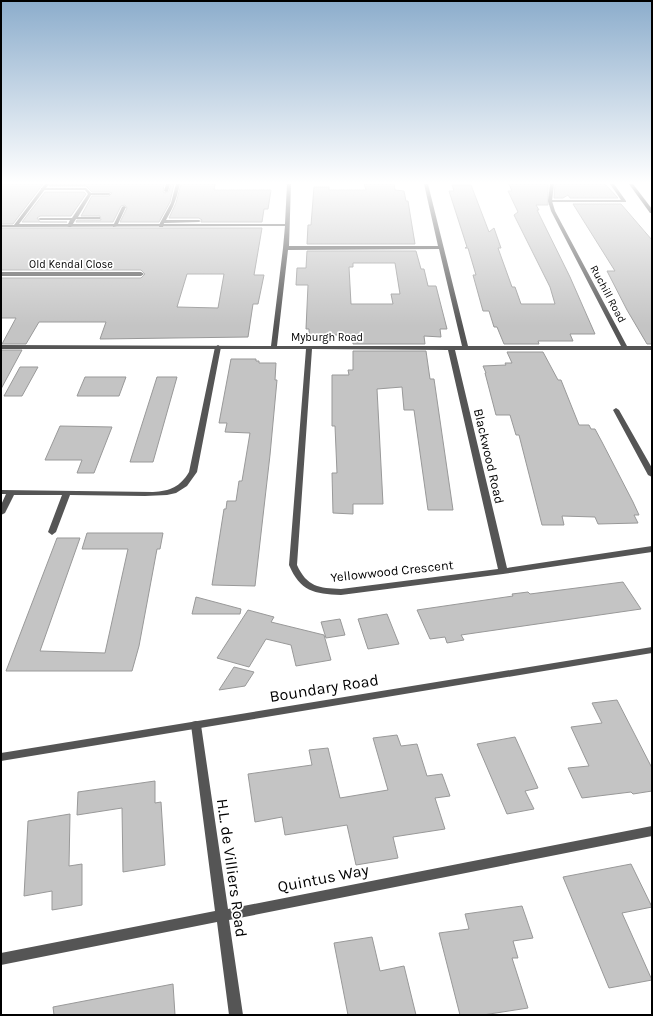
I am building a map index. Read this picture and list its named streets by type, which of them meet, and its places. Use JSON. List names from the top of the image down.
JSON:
{
  "streets": {
    "street": [
      "Old Kendal Close",
      "Ruchill Road",
      "Myburgh Road",
      "Blackwood Road",
      "Yellowwood Crescent",
      "Boundary Road",
      "H.L. de Villiers Road",
      "Quintus Way"
    ]
  },
  "crossings": [
    ["Ruchill Road", "Myburgh Road"],
    ["Myburgh Road", "Blackwood Road"],
    ["Myburgh Road", "Yellowwood Crescent"],
    ["Blackwood Road", "Yellowwood Crescent"],
    ["Boundary Road", "H.L. de Villiers Road"],
    ["H.L. de Villiers Road", "Quintus Way"]
  ]
}
